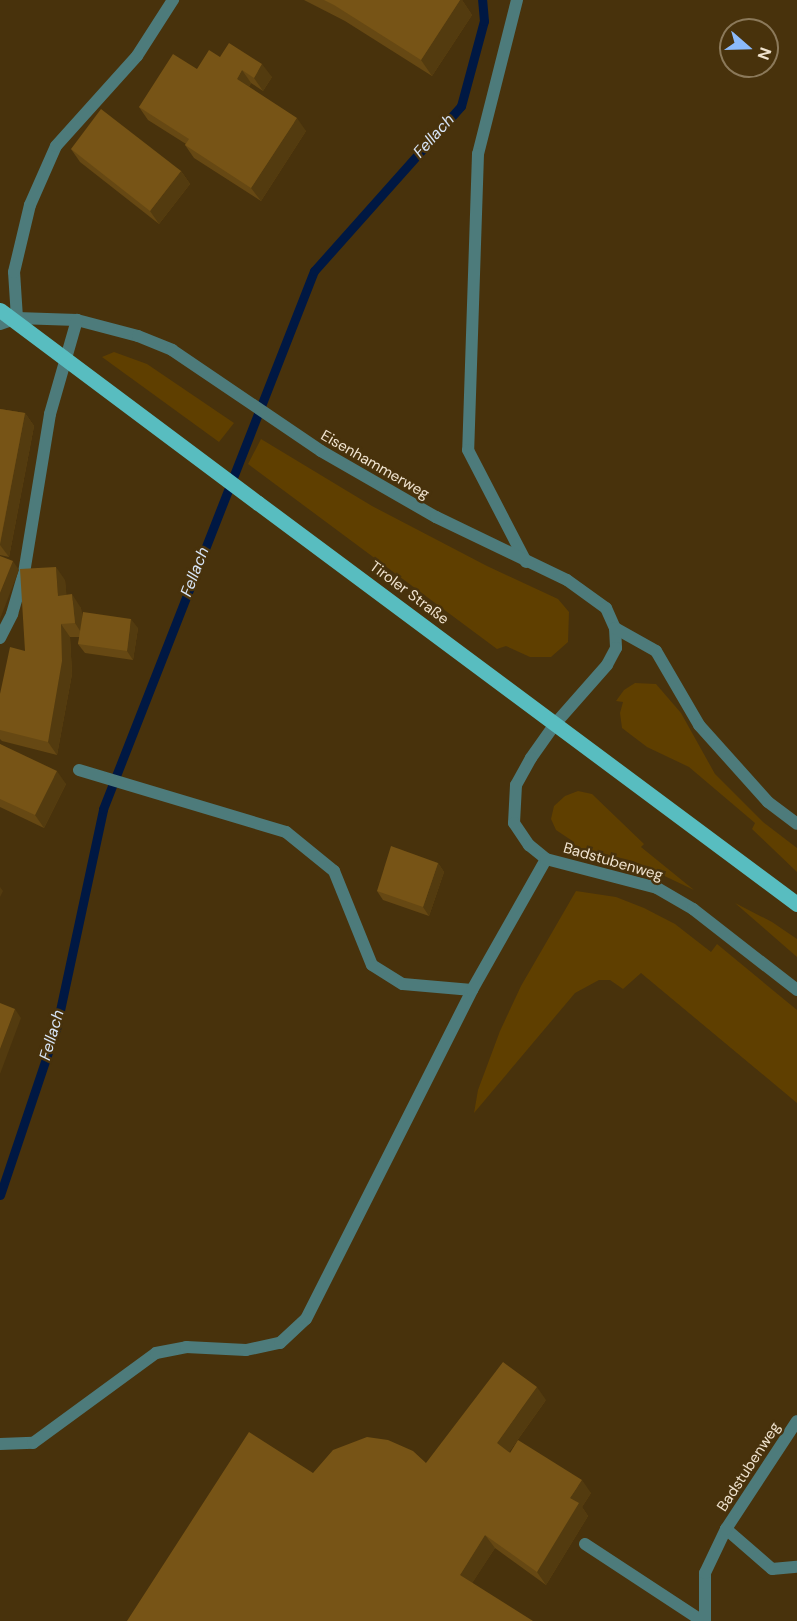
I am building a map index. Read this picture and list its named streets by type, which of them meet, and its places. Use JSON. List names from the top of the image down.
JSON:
{
  "streets": {
    "main road": ["Tiroler Straße"],
    "street": ["Eisenhammerweg", "Badstubenweg"]
  },
  "crossings": [
    ["Tiroler Straße", "Badstubenweg"]
  ],
  "water": ["Fellach"],
  "north": "right"
}
